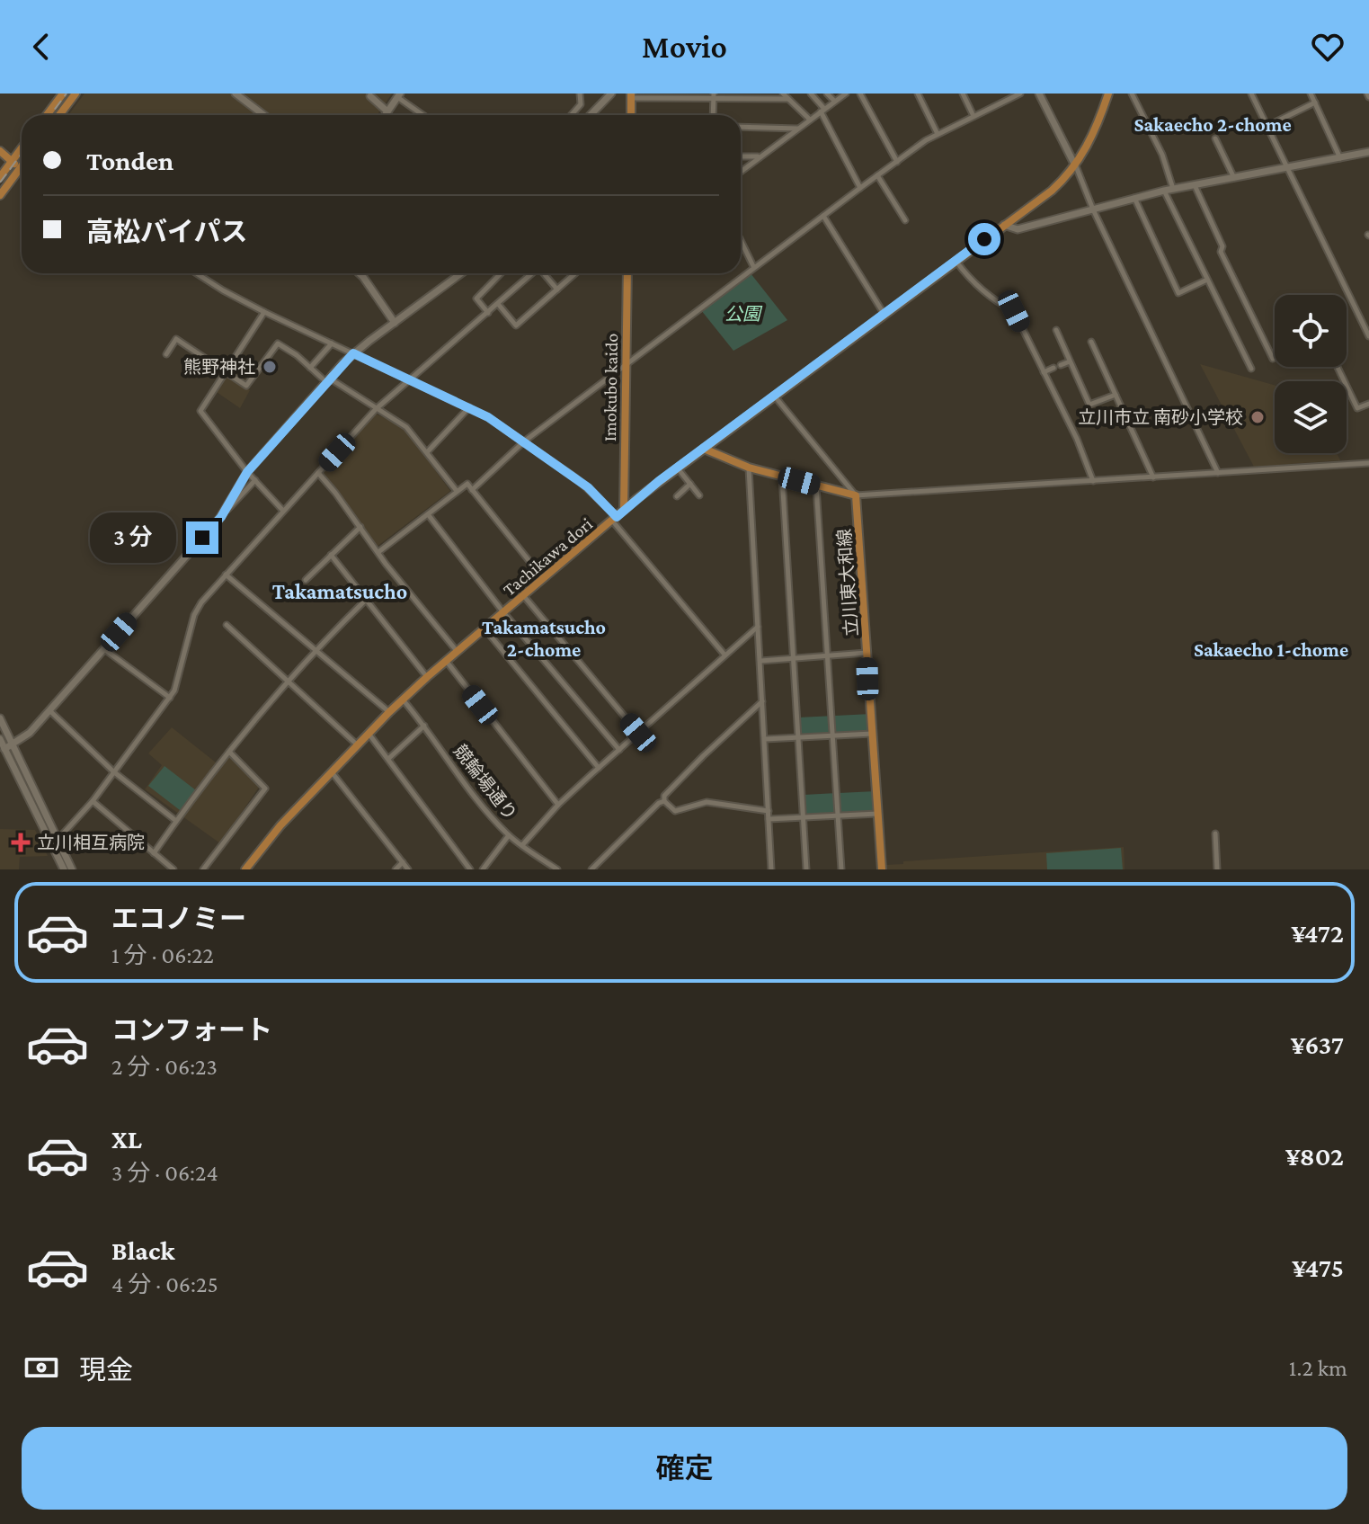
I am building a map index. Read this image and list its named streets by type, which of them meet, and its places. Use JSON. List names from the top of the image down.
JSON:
{
  "streets": {
    "main road": ["Imokubo kaido", "Tachikawa dori", "立川東大和線"],
    "street": ["競輪場通り"]
  },
  "crossings": [
    ["Imokubo kaido", "Tachikawa dori"],
    ["Tachikawa dori", "競輪場通り"]
  ],
  "districts": [
    "Sakaecho 2-chome",
    "Takamatsucho",
    "Takamatsucho 2-chome",
    "Sakaecho 1-chome"
  ],
  "parks": ["公園"],
  "places": {
    "other": ["熊野神社", "立川市立 南砂小学校"],
    "health": ["立川相互病院"]
  },
  "page": {
    "header": "Movio",
    "banner": ["Tonden", "高松バイパス"],
    "bubble": "3 分",
    "list": [
      {
        "name": "エコノミー",
        "note": "1 分 · 06:22",
        "value": "¥472"
      },
      {
        "name": "コンフォート",
        "note": "2 分 · 06:23",
        "value": "¥637"
      },
      {
        "name": "XL",
        "note": "3 分 · 06:24",
        "value": "¥802"
      },
      {
        "name": "Black",
        "note": "4 分 · 06:25",
        "value": "¥475"
      }
    ],
    "pay": ["現金", "1.2 km"],
    "buttons": "確定"
  }
}
